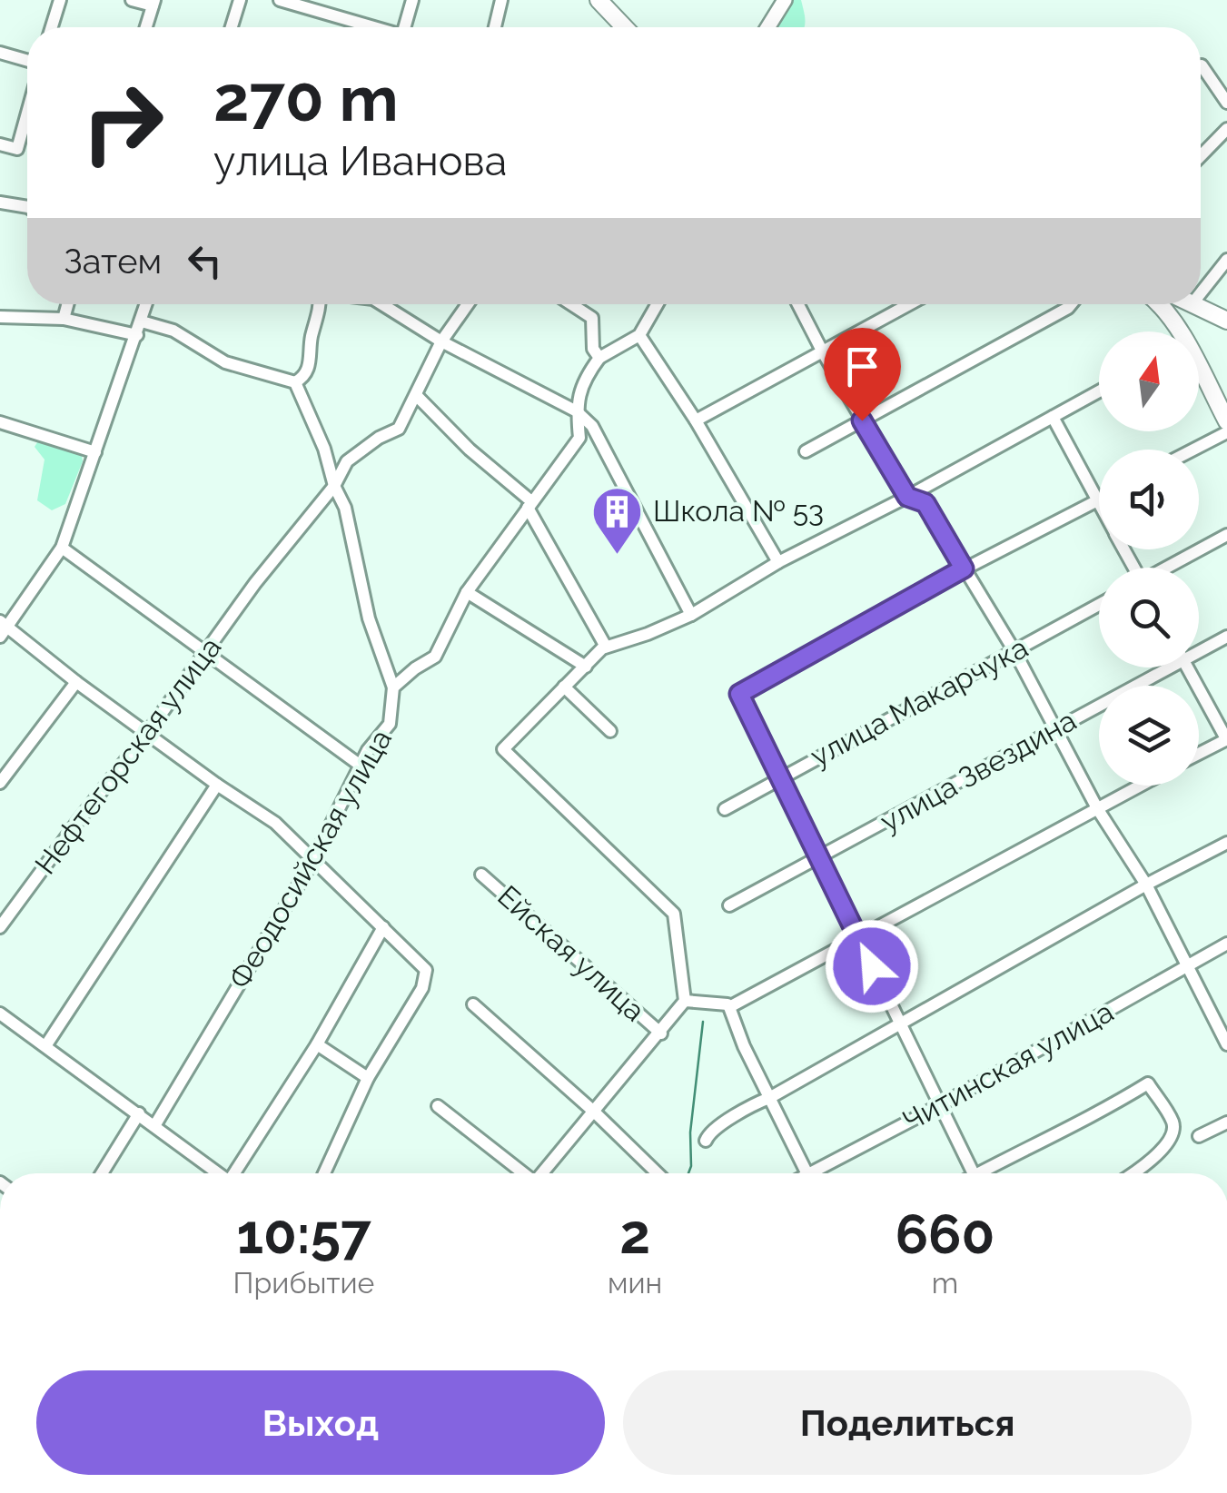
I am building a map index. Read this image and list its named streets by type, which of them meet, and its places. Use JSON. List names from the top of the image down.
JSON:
{
  "streets": {
    "street": [
      "улица Макарчука",
      "Нефтегорская улица",
      "улица Звездина",
      "Феодосийская улица",
      "Ейская улица",
      "Читинская улица"
    ]
  },
  "places": {
    "building": ["Школа № 53"]
  },
  "north": "top",
  "page": {
    "turn": ["270 m", "улица Иванова"],
    "then": "Затем",
    "eta": [
      "10:57",
      "Прибытие",
      "2",
      "мин",
      "660",
      "m"
    ],
    "buttons": ["Выход", "Поделиться"]
  }
}
